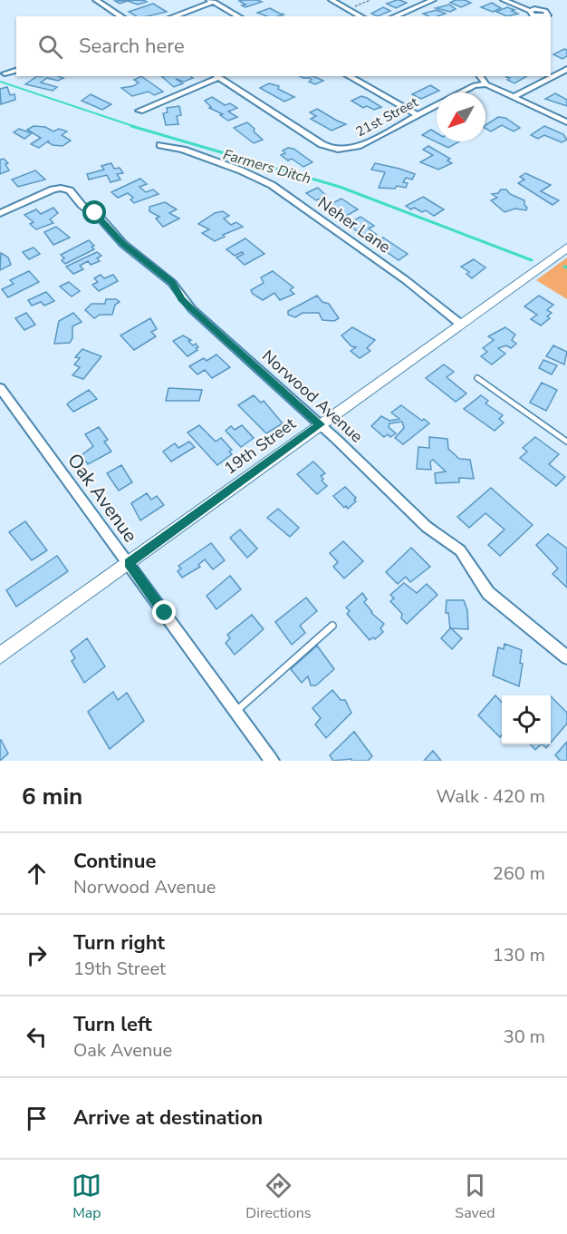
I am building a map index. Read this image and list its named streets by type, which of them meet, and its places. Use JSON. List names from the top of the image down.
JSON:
{
  "streets": {
    "street": [
      "21st Street",
      "Neher Lane",
      "Norwood Avenue",
      "19th Street",
      "Oak Avenue"
    ]
  },
  "crossings": [
    ["Neher Lane", "19th Street"],
    ["Norwood Avenue", "19th Street"],
    ["19th Street", "Oak Avenue"]
  ],
  "water": ["Farmers Ditch"],
  "north": "bottom left",
  "page": {
    "search": "Search here",
    "heading": ["6 min", "Walk · 420 m"],
    "list": [
      ["Continue", "Norwood Avenue", "260 m"],
      ["Turn right", "19th Street", "130 m"],
      ["Turn left", "Oak Avenue", "30 m"],
      "Arrive at destination"
    ],
    "nav": ["Map", "Directions", "Saved"]
  }
}
